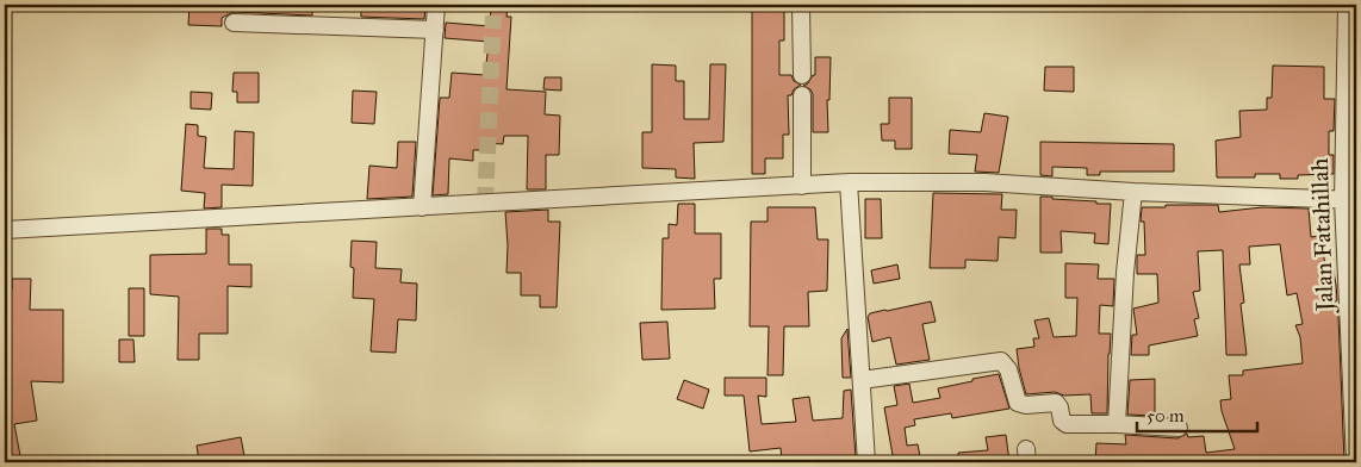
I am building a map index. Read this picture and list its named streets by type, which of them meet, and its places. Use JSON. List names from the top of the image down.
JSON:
{
  "streets": {
    "street": ["Jalan Fatahillah"]
  },
  "scale_bar": "50 m"
}
